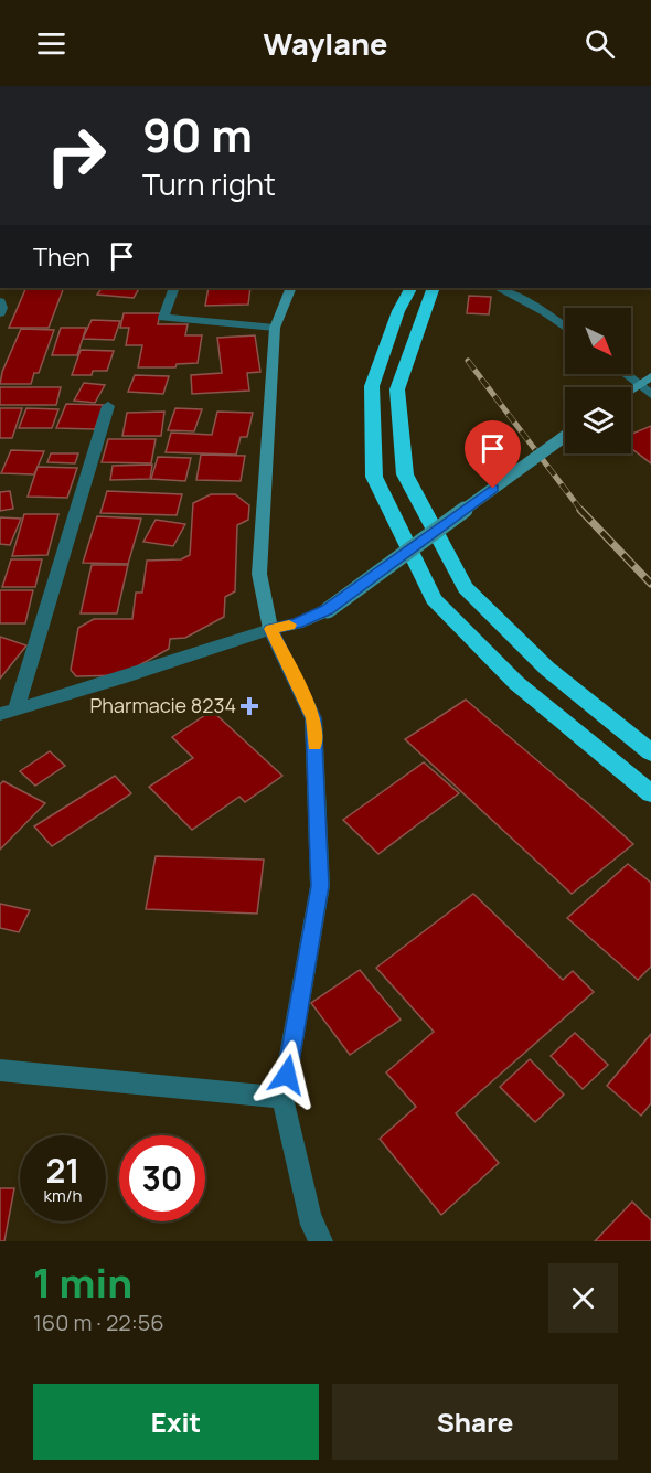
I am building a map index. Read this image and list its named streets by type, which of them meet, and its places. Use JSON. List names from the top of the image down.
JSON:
{
  "places": {
    "health": ["Pharmacie 8234"]
  },
  "north": "bottom right",
  "page": {
    "header": "Waylane",
    "turn": ["90 m", "Turn right"],
    "then": "Then",
    "speed": "21 km/h",
    "limit": "30",
    "heading": ["1 min", "160 m · 22:56"],
    "buttons": ["Exit", "Share"]
  }
}
